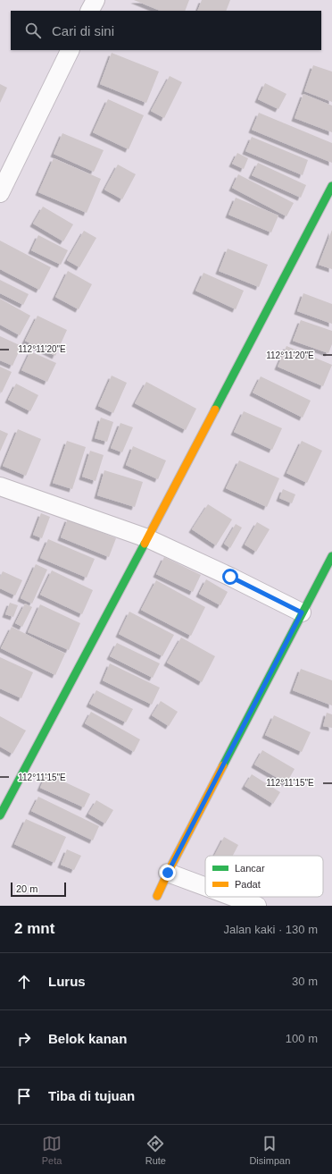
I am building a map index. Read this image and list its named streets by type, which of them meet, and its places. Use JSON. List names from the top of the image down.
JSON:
{
  "legend": ["Lancar", "Padat"],
  "scale_bar": "20 m",
  "page": {
    "search": "Cari di sini",
    "scale": "20 m",
    "heading": ["2 mnt", "Jalan kaki · 130 m"],
    "list": [
      ["Lurus", "30 m"],
      ["Belok kanan", "100 m"],
      "Tiba di tujuan"
    ],
    "nav": ["Peta", "Rute", "Disimpan"]
  },
  "coordinates": ["112°11'20\"E", "112°11'15\"E"]
}
